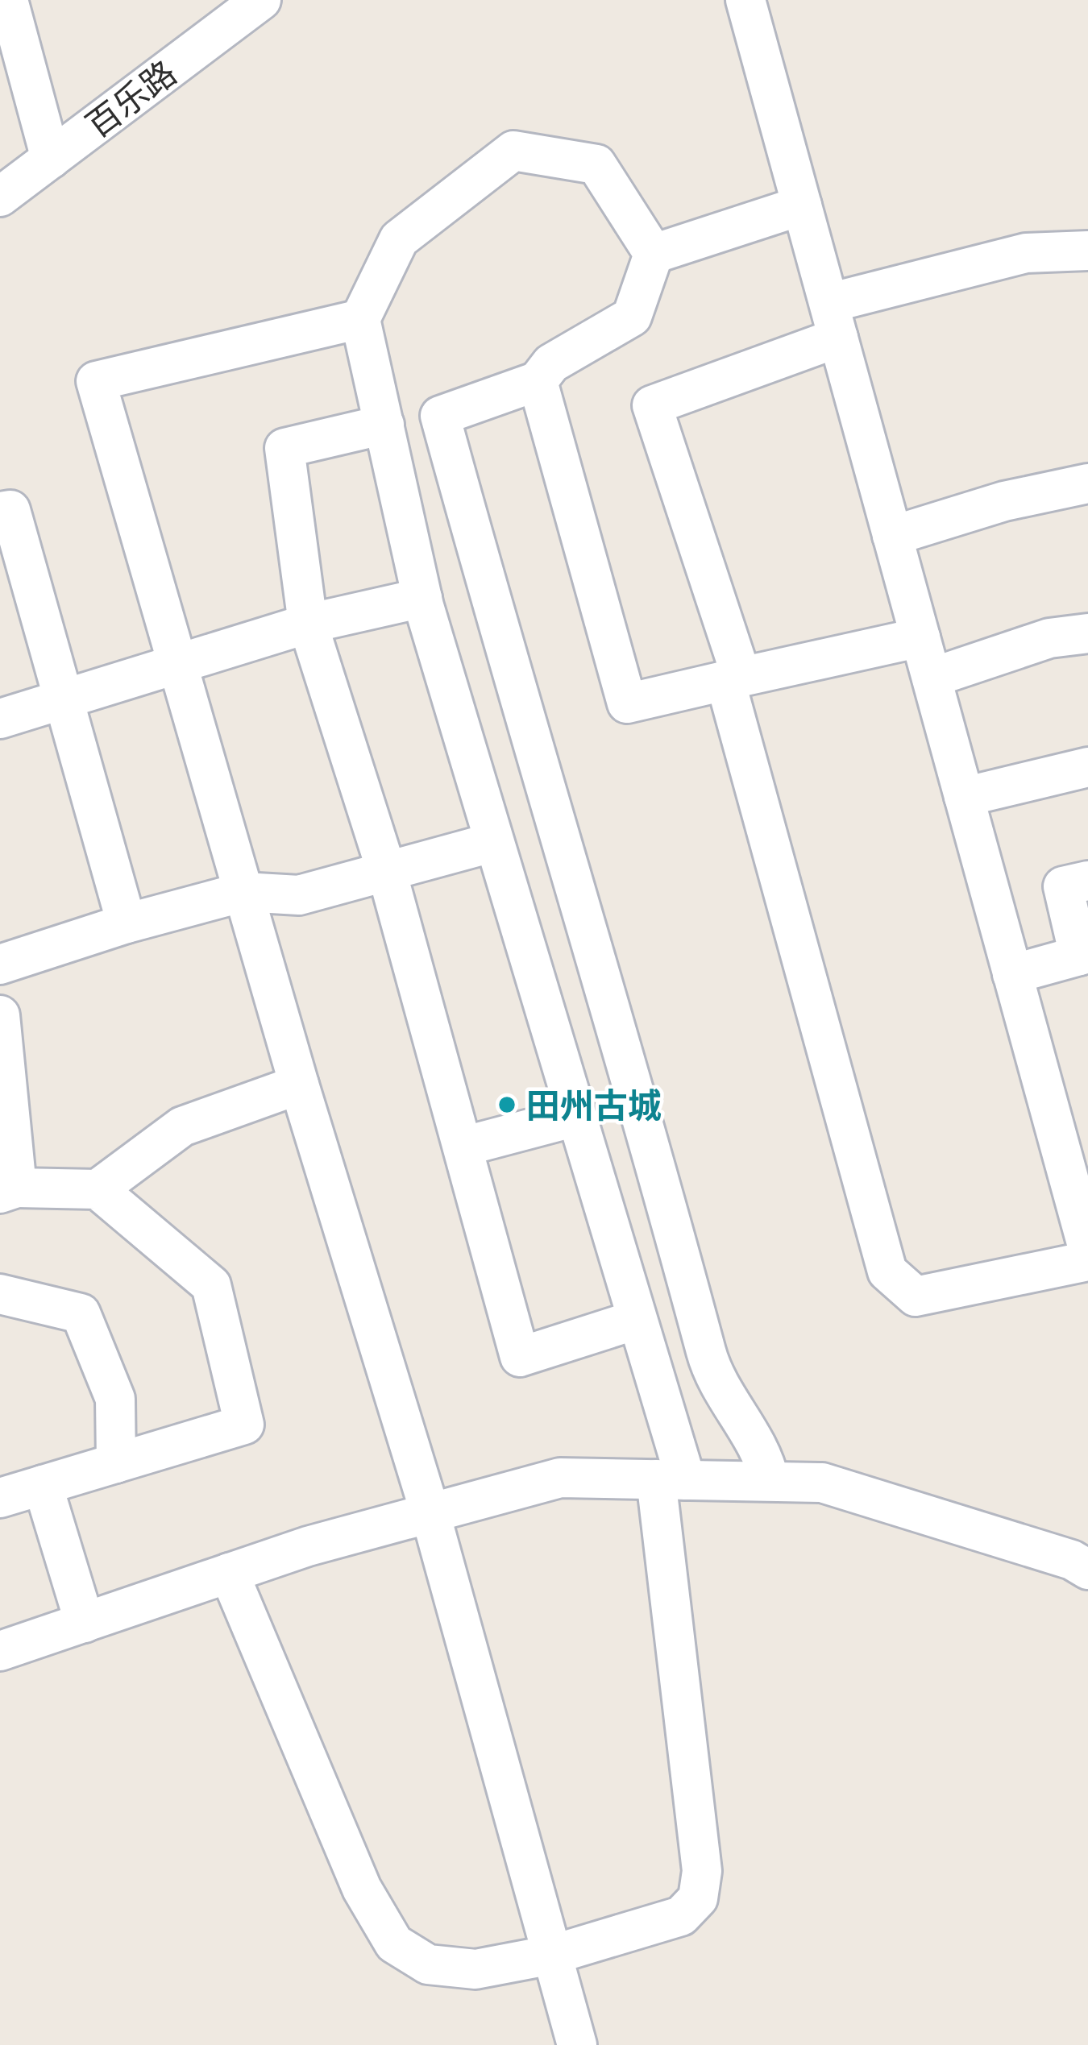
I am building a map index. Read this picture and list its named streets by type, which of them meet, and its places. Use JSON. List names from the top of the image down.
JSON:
{
  "streets": {
    "street": ["百乐路"]
  },
  "places": ["田州古城"]
}
